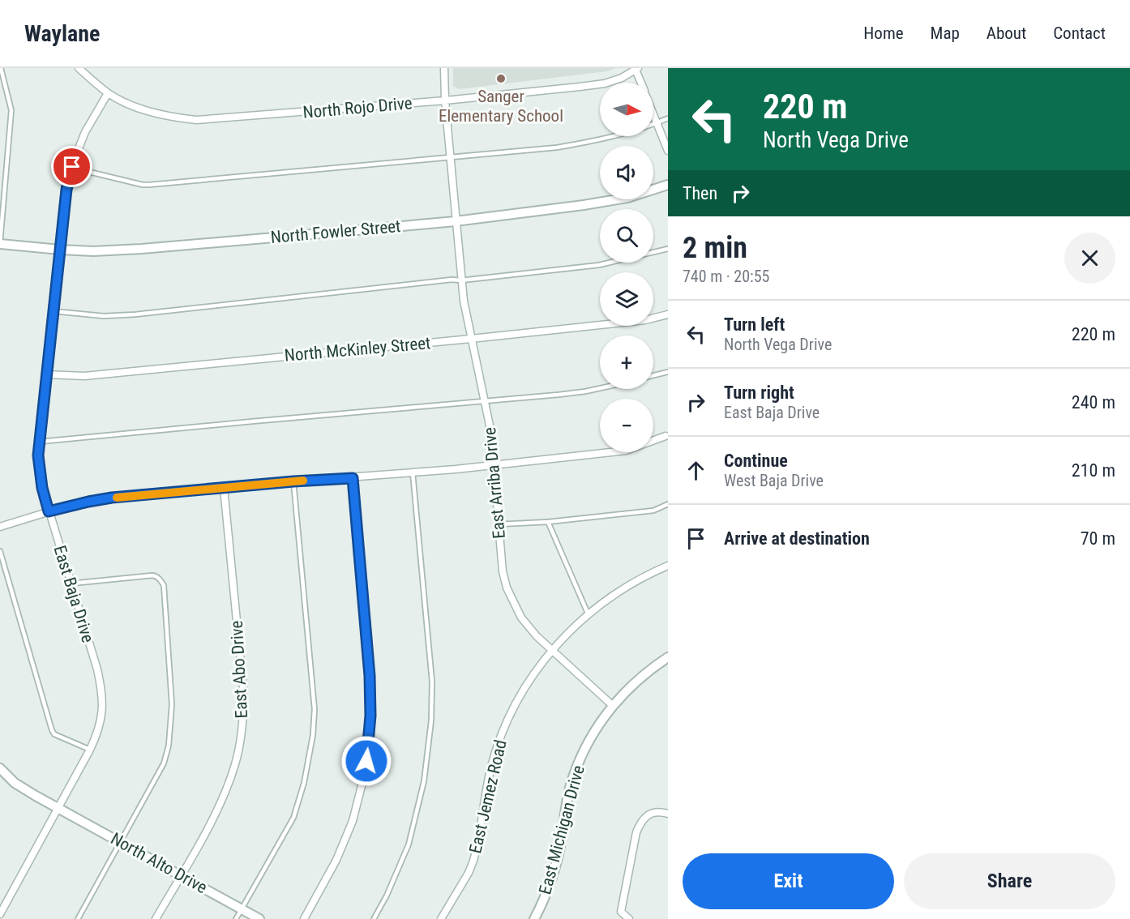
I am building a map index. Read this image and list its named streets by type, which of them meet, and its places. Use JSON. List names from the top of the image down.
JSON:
{
  "streets": {
    "street": [
      "North Rojo Drive",
      "North Fowler Street",
      "North McKinley Street",
      "East Arriba Drive",
      "East Baja Drive",
      "East Abo Drive",
      "East Jemez Road",
      "East Michigan Drive",
      "North Alto Drive"
    ]
  },
  "crossings": [
    ["North Rojo Drive", "East Arriba Drive"],
    ["North Rojo Drive", "East Baja Drive"],
    ["North Fowler Street", "East Arriba Drive"],
    ["North Fowler Street", "East Baja Drive"],
    ["North McKinley Street", "East Arriba Drive"],
    ["North McKinley Street", "East Baja Drive"],
    ["East Arriba Drive", "East Jemez Road"],
    ["East Arriba Drive", "East Michigan Drive"],
    ["East Baja Drive", "North Alto Drive"],
    ["East Abo Drive", "North Alto Drive"]
  ],
  "places": ["Sanger Elementary School"],
  "north": "right",
  "page": {
    "header": "Waylane",
    "nav": [
      "Home",
      "Map",
      "About",
      "Contact"
    ],
    "turn": ["220 m", "North Vega Drive"],
    "map_buttons": ["+", "−"],
    "then": "Then",
    "heading": ["2 min", "740 m · 20:55"],
    "list": [
      {
        "name": "Turn left",
        "note": "North Vega Drive",
        "value": "220 m"
      },
      {
        "name": "Turn right",
        "note": "East Baja Drive",
        "value": "240 m"
      },
      {
        "name": "Continue",
        "note": "West Baja Drive",
        "value": "210 m"
      },
      {
        "name": "Arrive at destination",
        "value": "70 m"
      }
    ],
    "buttons": ["Exit", "Share"]
  }
}
